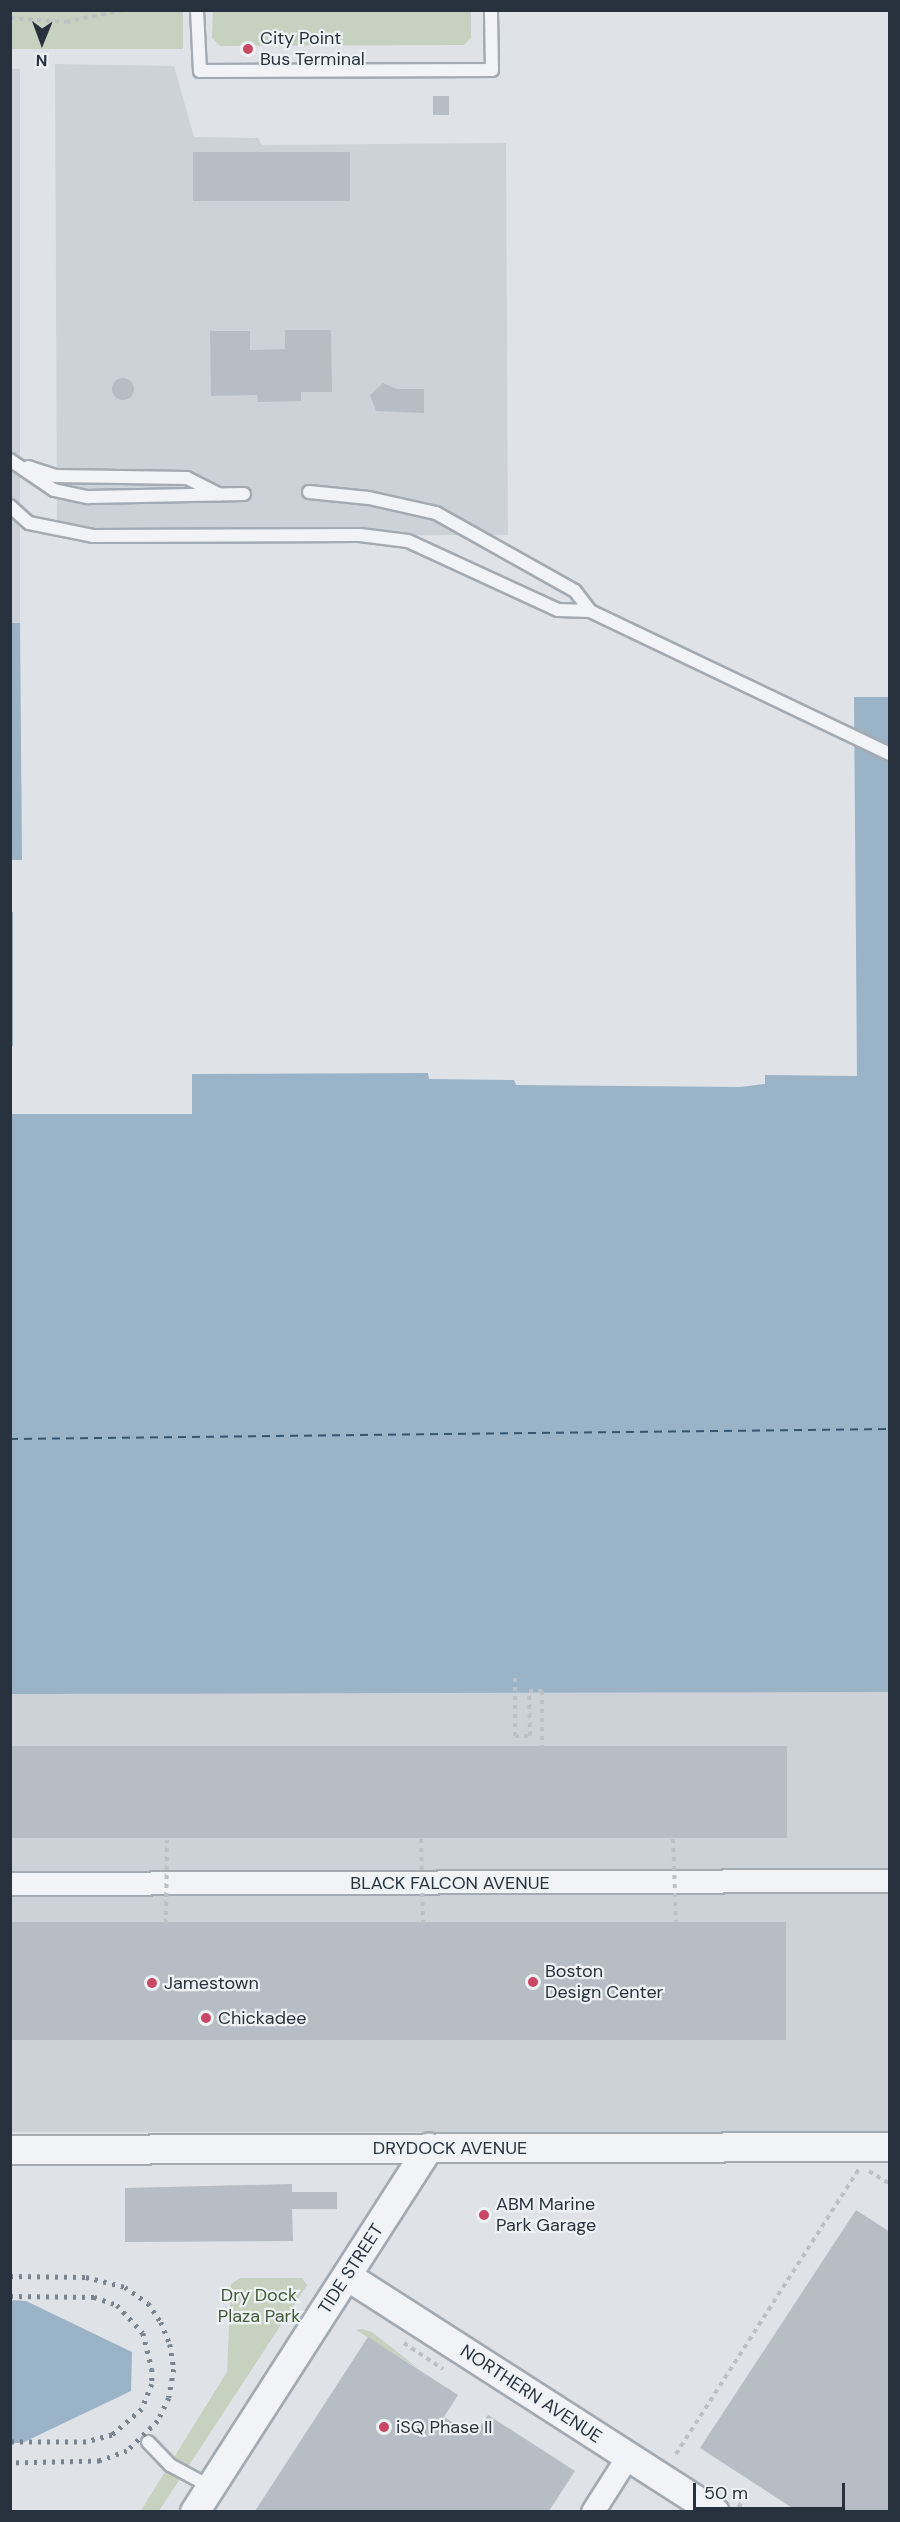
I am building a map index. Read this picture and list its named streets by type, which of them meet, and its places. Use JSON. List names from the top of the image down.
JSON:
{
  "streets": {
    "street": [
      "BLACK FALCON AVENUE",
      "DRYDOCK AVENUE",
      "TIDE STREET",
      "NORTHERN AVENUE"
    ]
  },
  "crossings": [
    ["DRYDOCK AVENUE", "TIDE STREET"],
    ["TIDE STREET", "NORTHERN AVENUE"]
  ],
  "parks": ["Dry Dock Plaza Park"],
  "places": [
    "City Point Bus Terminal",
    "Boston Design Center",
    "Jamestown",
    "Chickadee",
    "ABM Marine Park Garage",
    "iSQ Phase II"
  ],
  "scale_bar": "50 m",
  "north": "bottom"
}
